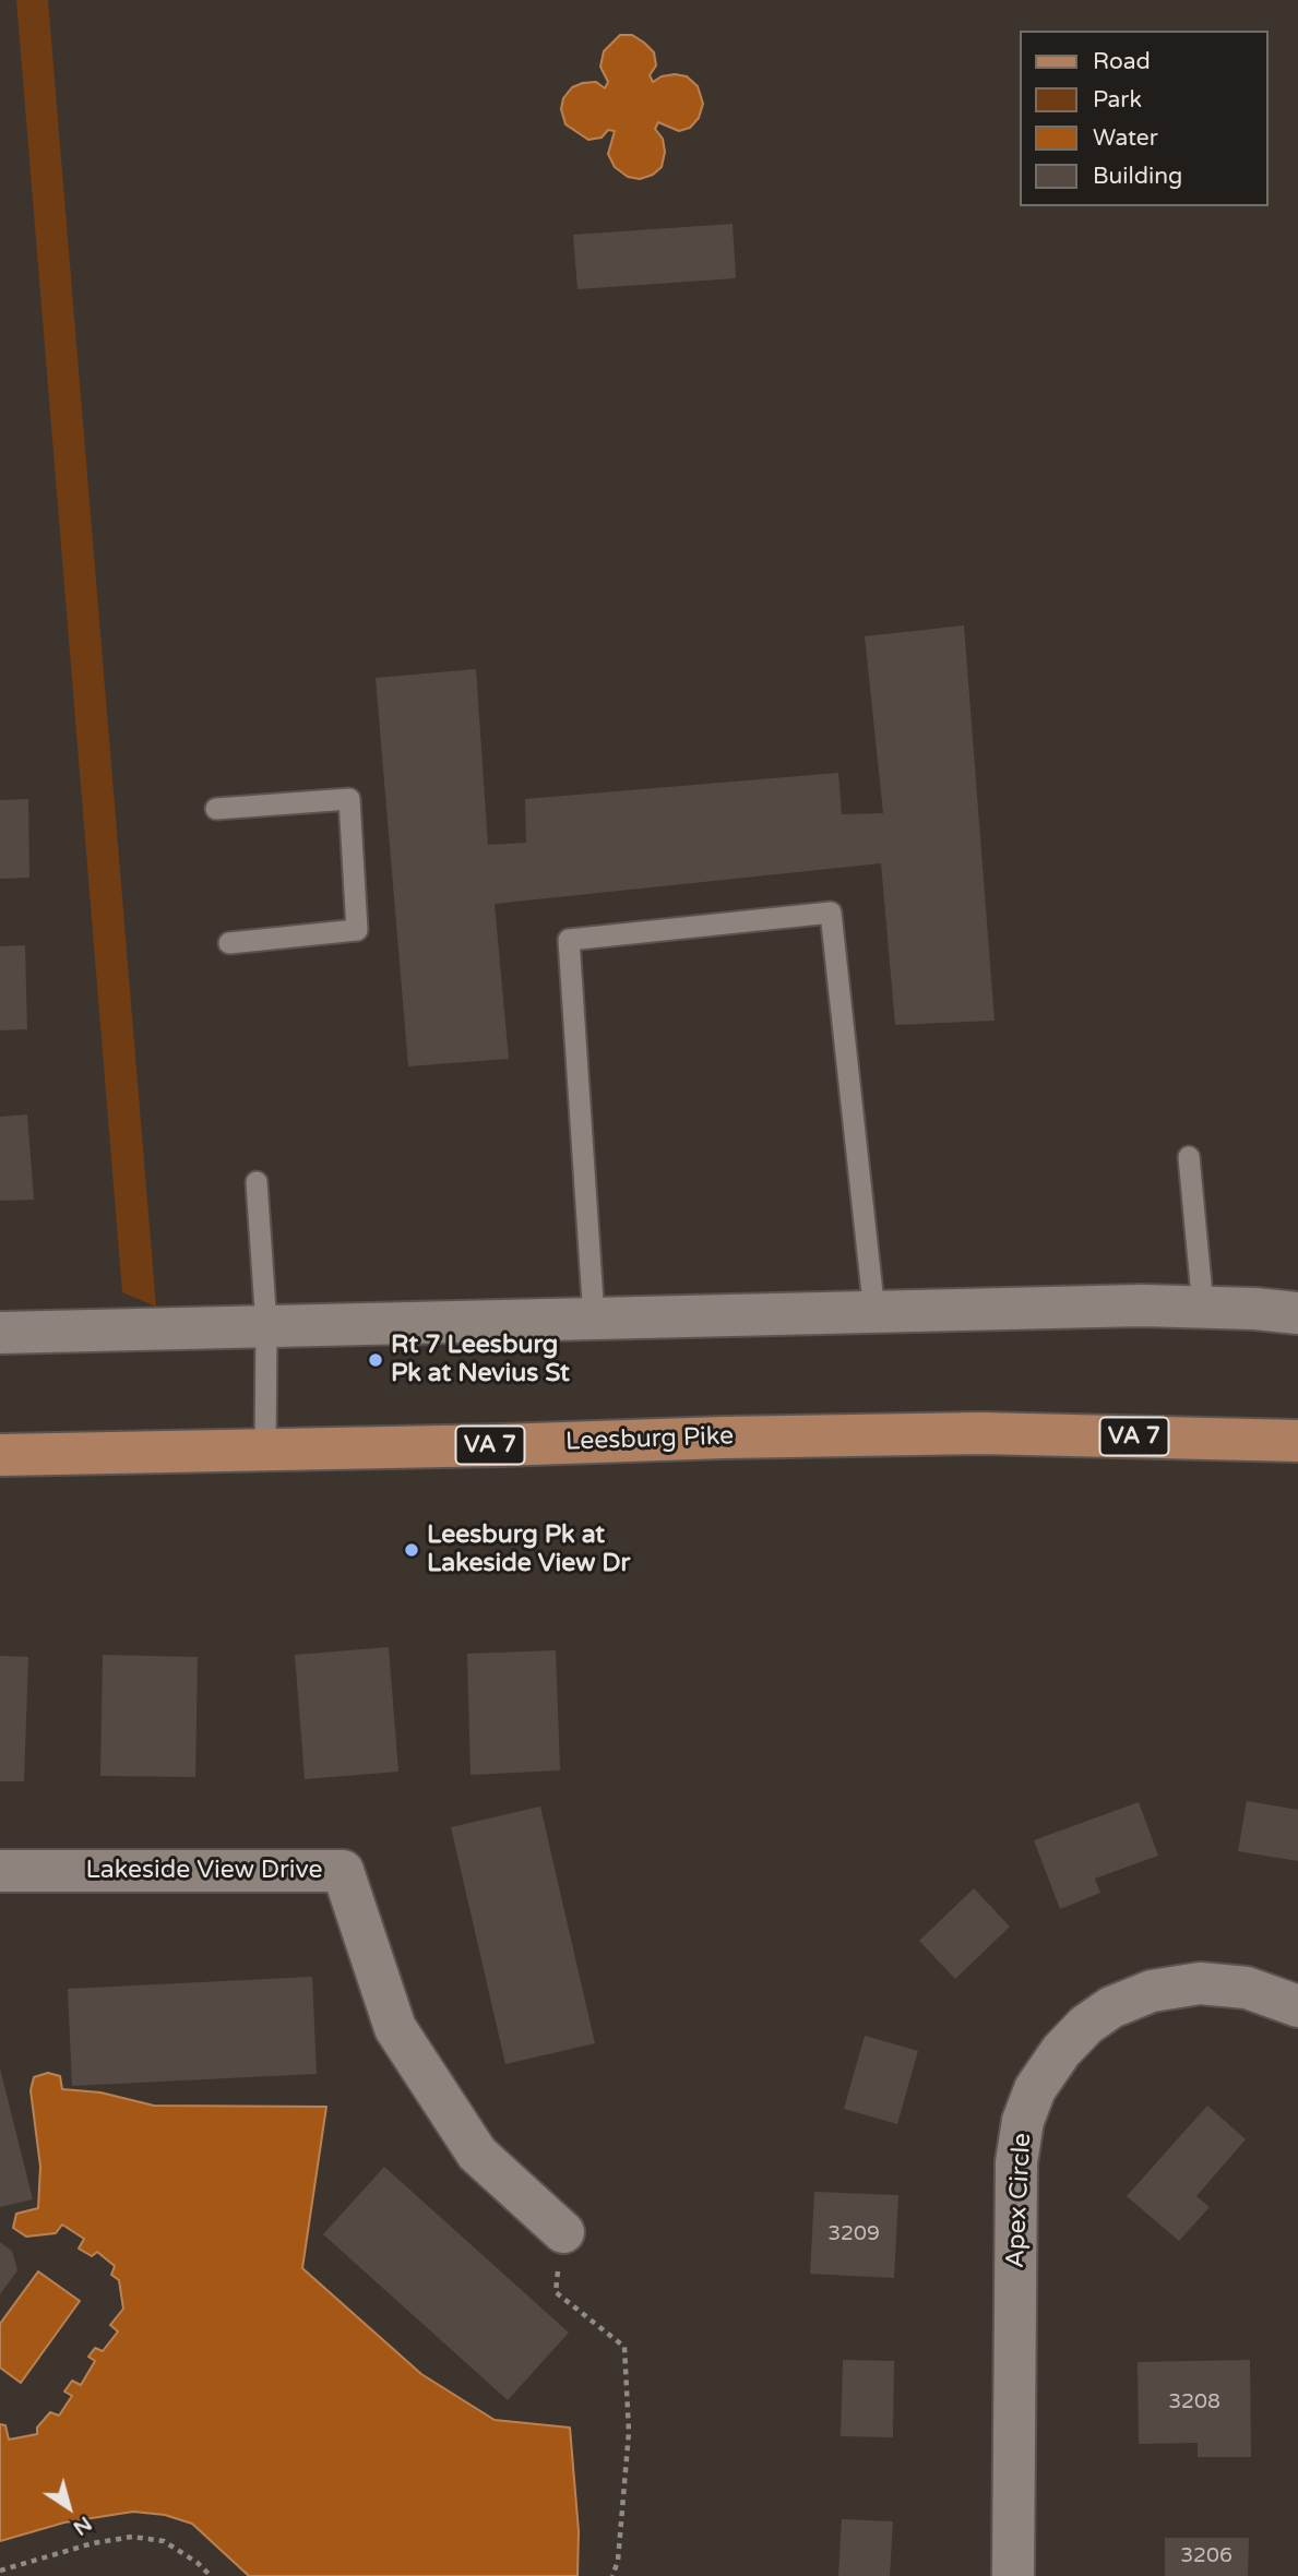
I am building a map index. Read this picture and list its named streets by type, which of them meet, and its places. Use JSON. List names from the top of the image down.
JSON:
{
  "streets": {
    "main road": ["VA 7", "Leesburg Pike"],
    "street": ["Lakeside View Drive", "Apex Circle"]
  },
  "places": ["Rt 7 Leesburg Pk at Nevius St", "Leesburg Pk at Lakeside View Dr"],
  "house_numbers": ["3209", "3208", "3206"],
  "legend": [
    "Road",
    "Park",
    "Water",
    "Building"
  ],
  "north": "bottom right"
}
